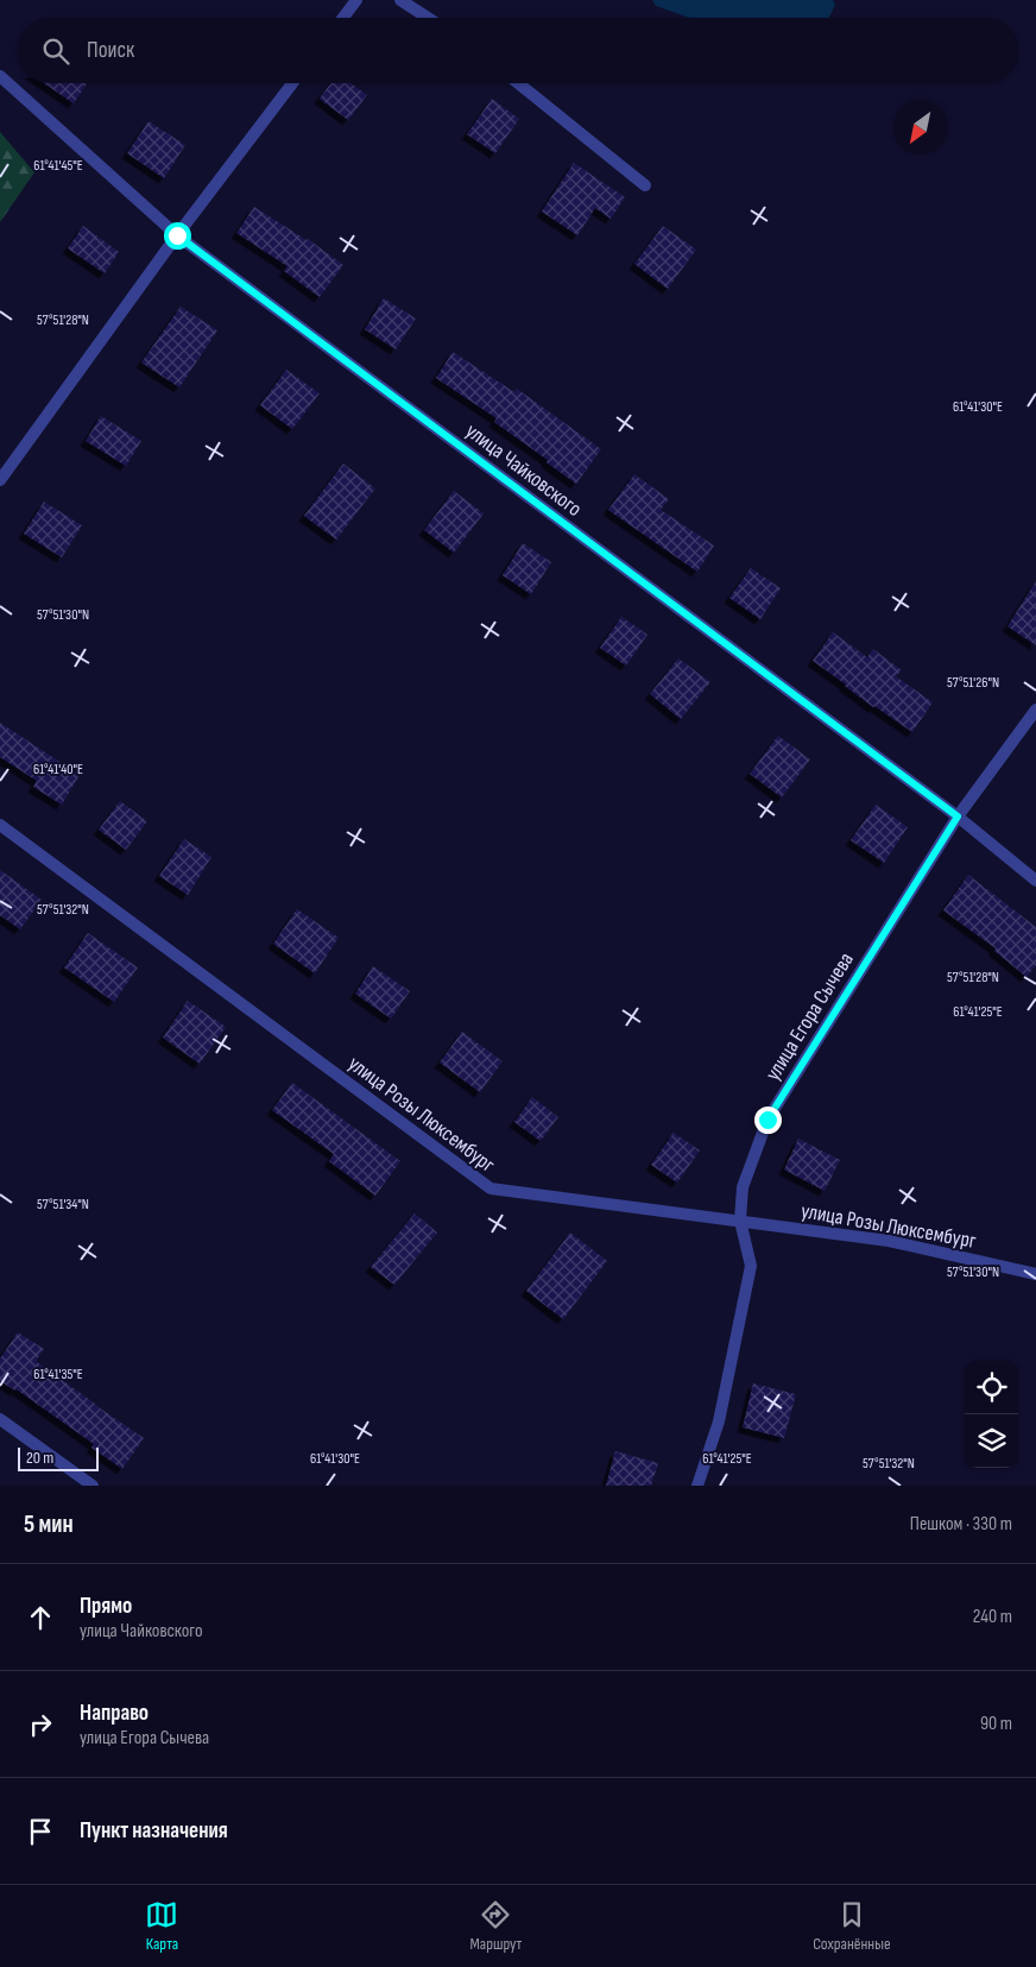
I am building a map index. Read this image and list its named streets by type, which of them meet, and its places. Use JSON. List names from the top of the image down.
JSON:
{
  "streets": {
    "street": ["улица Чайковского", "улица Егора Сычева", "улица Розы Люксембург"]
  },
  "crossings": [
    ["улица Чайковского", "улица Егора Сычева"],
    ["улица Егора Сычева", "улица Розы Люксембург"]
  ],
  "scale_bar": "20 m",
  "north": "bottom left",
  "page": {
    "search": "Поиск",
    "scale": "20 m",
    "heading": ["5 мин", "Пешком · 330 m"],
    "list": [
      ["Прямо", "улица Чайковского", "240 m"],
      ["Направо", "улица Егора Сычева", "90 m"],
      "Пункт назначения"
    ],
    "nav": ["Карта", "Маршрут", "Сохранённые"]
  },
  "coordinates": [
    "61°41'45\"E",
    "57°51'28\"N",
    "61°41'30\"E",
    "57°51'30\"N",
    "57°51'26\"N",
    "61°41'40\"E",
    "57°51'32\"N",
    "61°41'25\"E",
    "57°51'34\"N",
    "61°41'35\"E"
  ]
}
